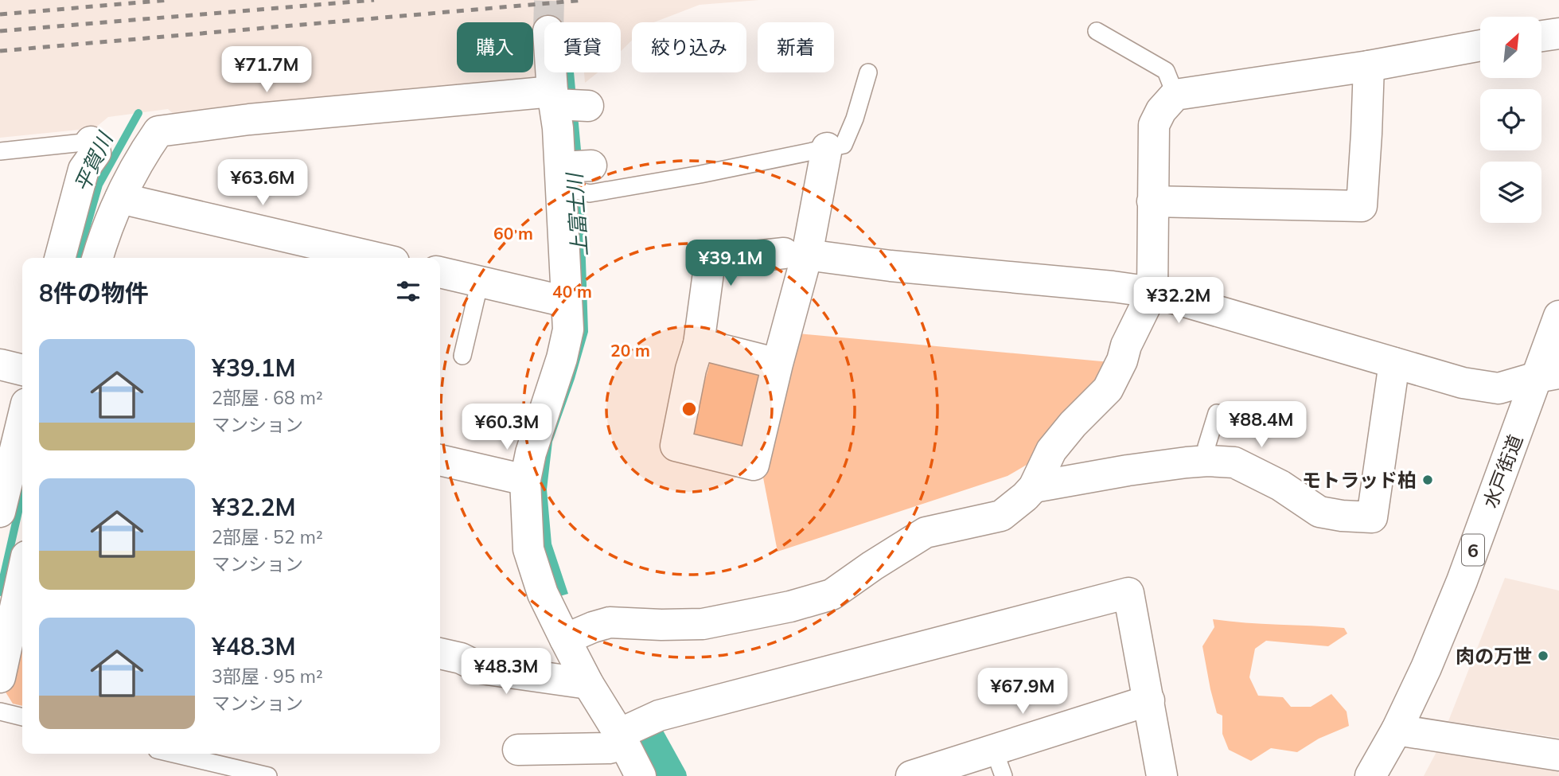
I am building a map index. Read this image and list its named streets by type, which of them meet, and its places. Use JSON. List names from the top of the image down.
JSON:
{
  "streets": {
    "main road": ["水戸街道", "6"]
  },
  "water": ["平賀川", "上富士川"],
  "places": ["モトラッド柏", "肉の万世"],
  "north": "top right",
  "page": {
    "chip": [
      "購入",
      "賃貸",
      "絞り込み",
      "新着"
    ],
    "price": [
      "¥71.7M",
      "¥63.6M",
      "¥39.1M",
      "¥32.2M",
      "¥88.4M",
      "¥60.3M",
      "¥48.3M",
      "¥67.9M"
    ],
    "heading": "8件の物件",
    "list": [
      {
        "name": "¥39.1M",
        "note": "2部屋 · 68 m² · マンション"
      },
      {
        "name": "¥32.2M",
        "note": "2部屋 · 52 m² · マンション"
      },
      {
        "name": "¥48.3M",
        "note": "3部屋 · 95 m² · マンション"
      }
    ]
  },
  "rings": ["60 m", "40 m", "20 m"]
}
